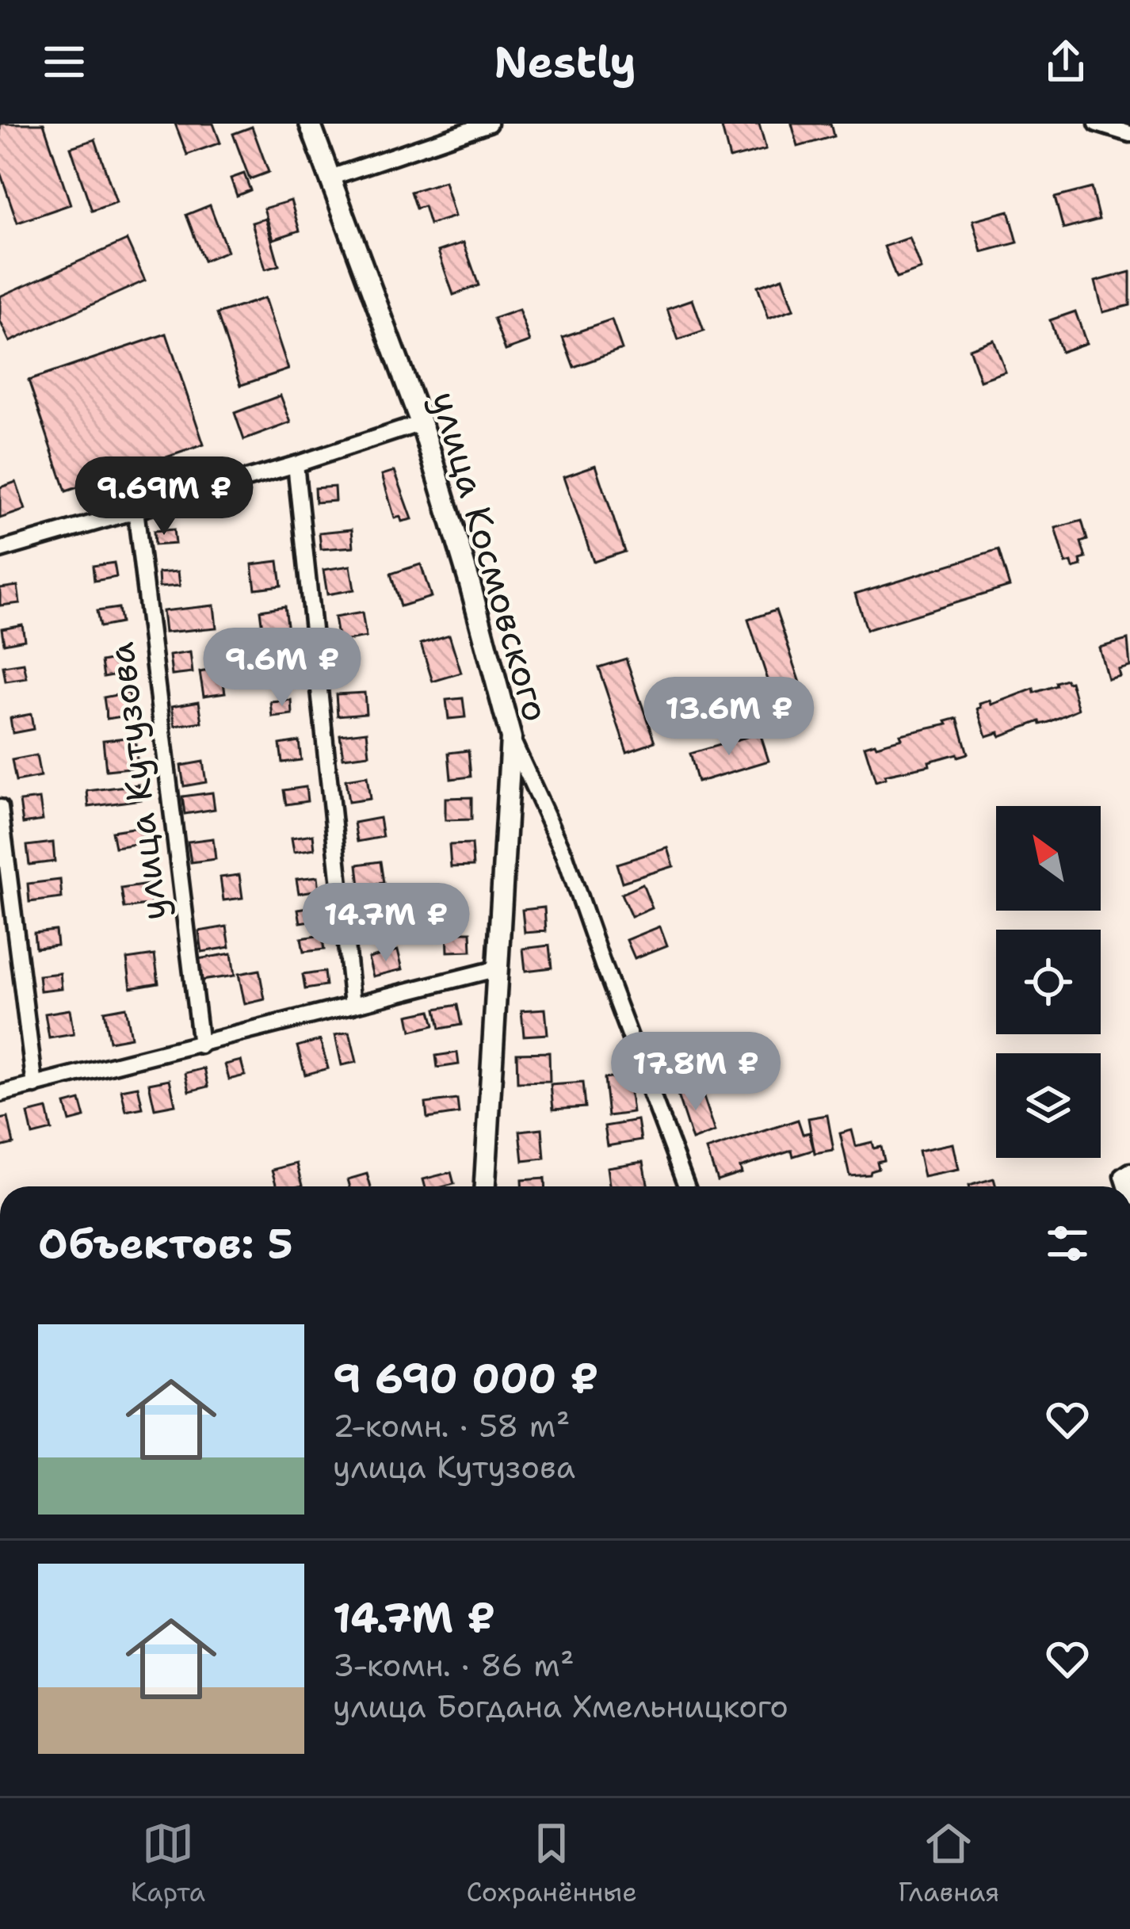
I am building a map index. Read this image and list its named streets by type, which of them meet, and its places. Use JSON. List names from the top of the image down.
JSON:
{
  "streets": {
    "main road": ["улица Космовского"],
    "street": ["улица Кутузова"]
  },
  "north": "top left",
  "page": {
    "header": "Nestly",
    "price": [
      "9.69M ₽",
      "9.6M ₽",
      "13.6M ₽",
      "14.7M ₽",
      "17.8M ₽"
    ],
    "heading": "Объектов: 5",
    "list": [
      {
        "name": "9 690 000 ₽",
        "note": "2-комн. · 58 m² · улица Кутузова"
      },
      {
        "name": "14.7M ₽",
        "note": "3-комн. · 86 m² · улица Богдана Хмельницкого"
      }
    ],
    "tabs": ["Карта", "Сохранённые", "Главная"]
  }
}
